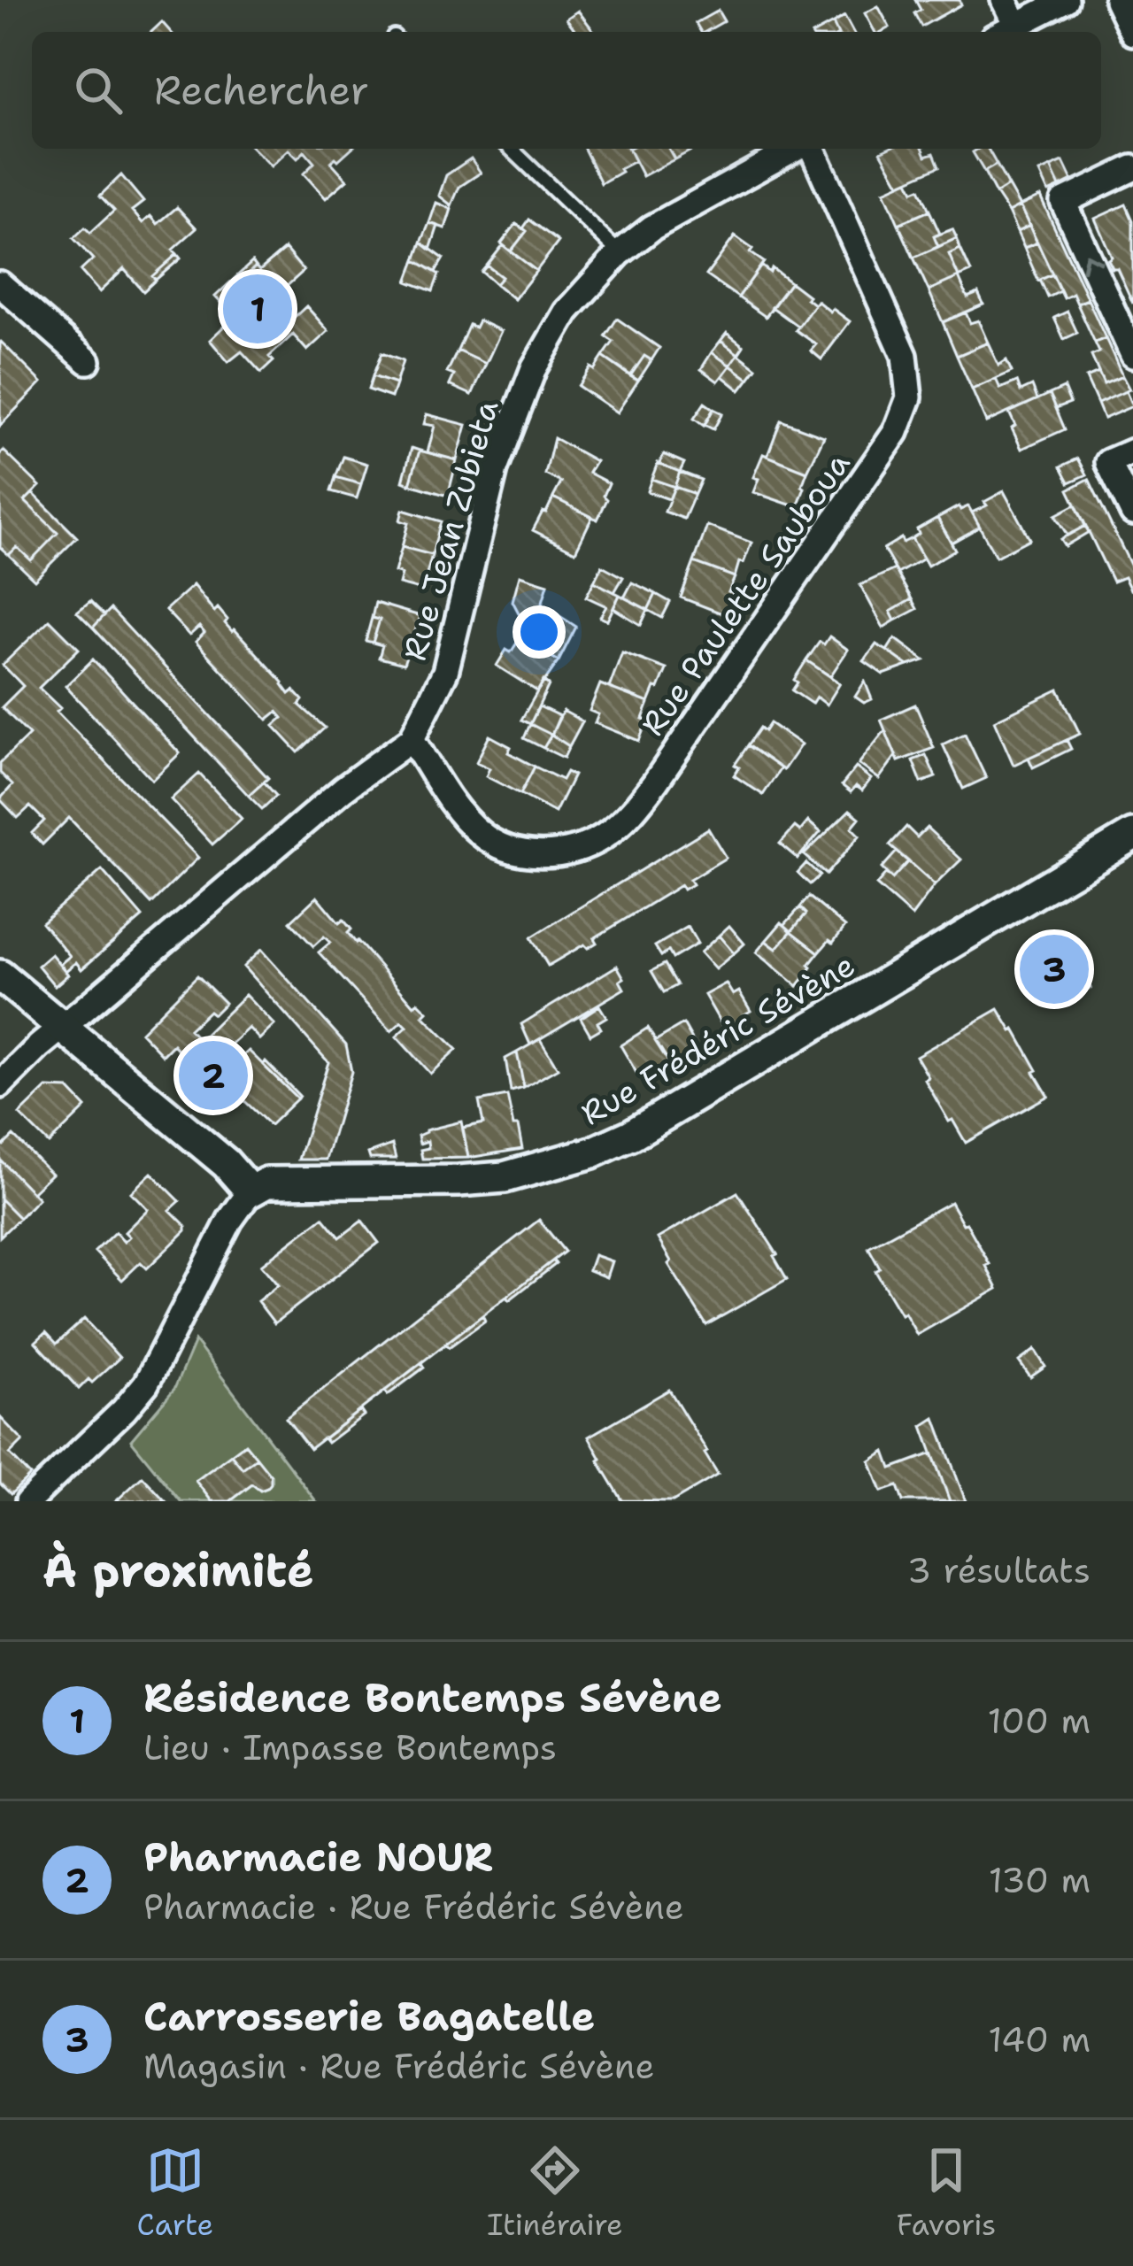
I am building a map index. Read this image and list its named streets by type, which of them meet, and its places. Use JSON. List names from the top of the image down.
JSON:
{
  "streets": {
    "street": ["Rue Jean Zubieta", "Rue Paulette Sauboua", "Rue Frédéric Sévène"]
  },
  "crossings": [
    ["Rue Jean Zubieta", "Rue Paulette Sauboua"]
  ],
  "page": {
    "search": "Rechercher",
    "pins": ["1", "3", "2"],
    "heading": ["À proximité", "3 résultats"],
    "list": [
      {
        "mark": "1",
        "name": "Résidence Bontemps Sévène",
        "note": "Lieu · Impasse Bontemps",
        "value": "100 m"
      },
      {
        "mark": "2",
        "name": "Pharmacie NOUR",
        "note": "Pharmacie · Rue Frédéric Sévène",
        "value": "130 m"
      },
      {
        "mark": "3",
        "name": "Carrosserie Bagatelle",
        "note": "Magasin · Rue Frédéric Sévène",
        "value": "140 m"
      }
    ],
    "nav": ["Carte", "Itinéraire", "Favoris"]
  }
}
